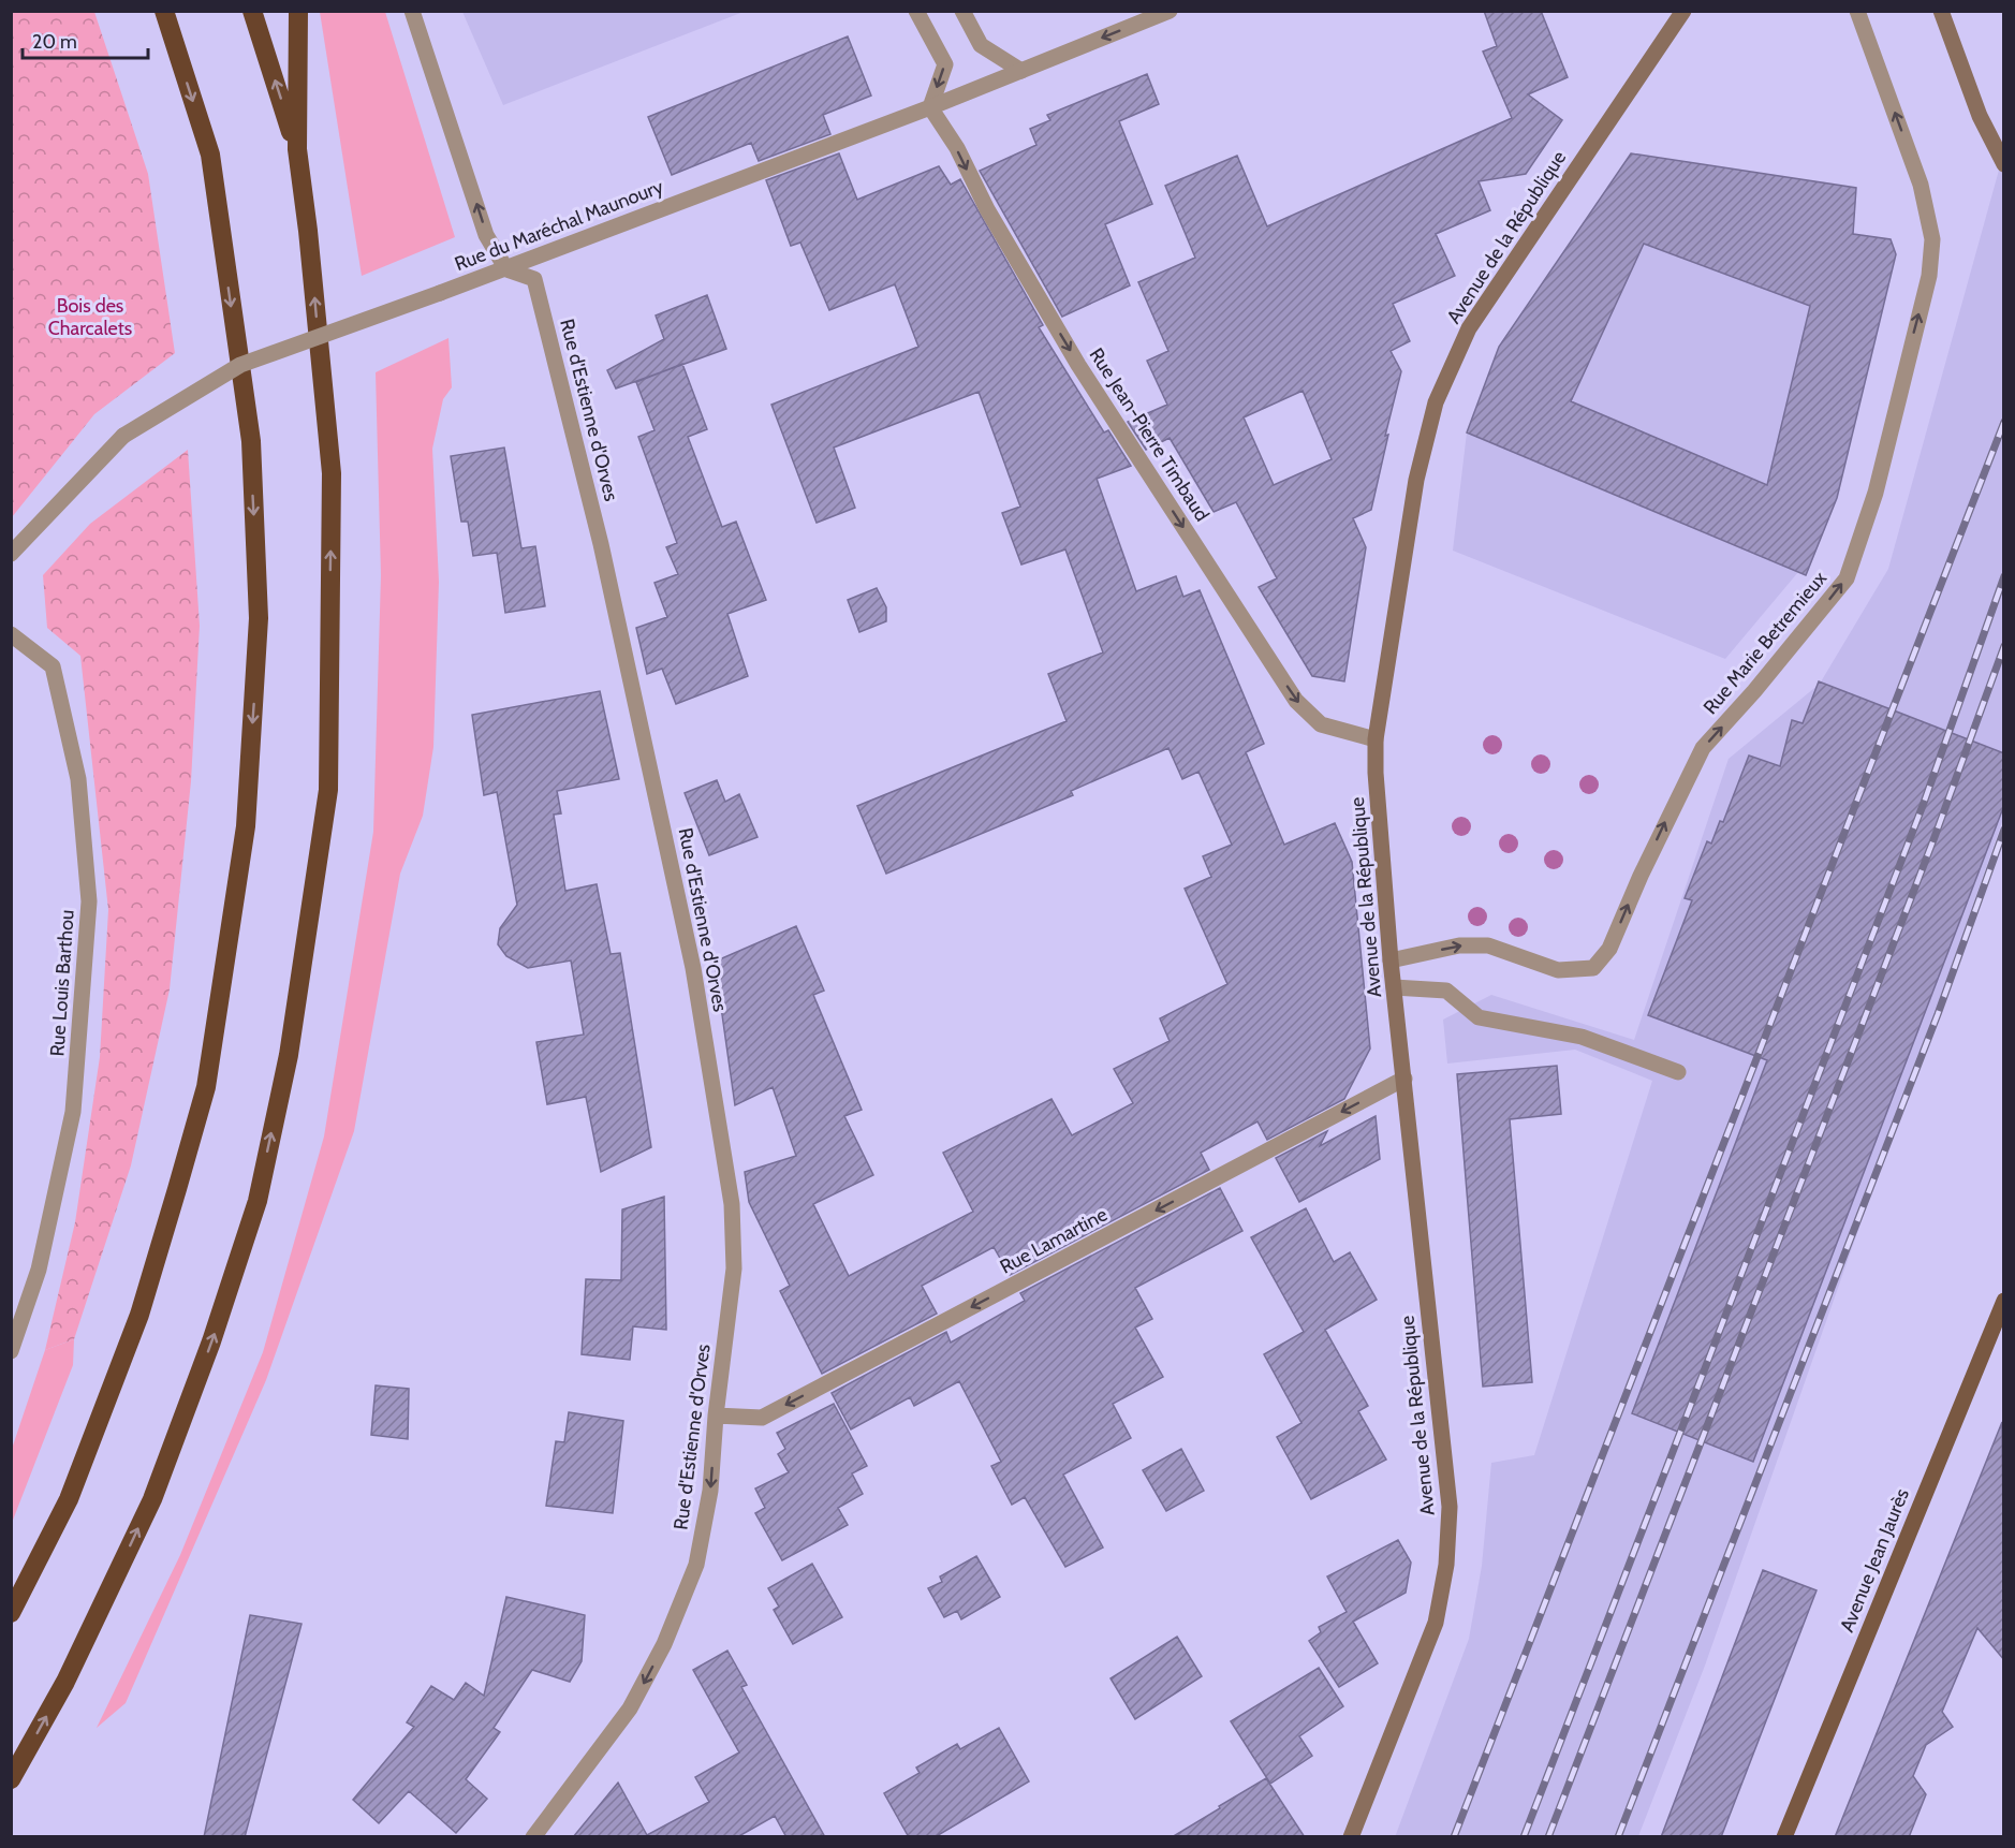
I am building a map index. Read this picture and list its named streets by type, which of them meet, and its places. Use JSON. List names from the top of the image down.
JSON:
{
  "streets": {
    "main road": ["Avenue Jean Jaurès"],
    "street": [
      "Rue du Maréchal Maunoury",
      "Avenue de la République",
      "Rue d'Estienne d'Orves",
      "Rue Jean-Pierre Timbaud",
      "Rue Marie Betremieux",
      "Rue Louis Barthou",
      "Rue Lamartine"
    ]
  },
  "crossings": [
    ["Rue du Maréchal Maunoury", "Rue d'Estienne d'Orves"],
    ["Rue du Maréchal Maunoury", "Rue Jean-Pierre Timbaud"],
    ["Avenue de la République", "Rue Jean-Pierre Timbaud"],
    ["Avenue de la République", "Rue Marie Betremieux"],
    ["Avenue de la République", "Rue Lamartine"],
    ["Rue d'Estienne d'Orves", "Rue Lamartine"]
  ],
  "one_way": ["Rue Jean-Pierre Timbaud", "Rue Marie Betremieux", "Rue Lamartine"],
  "parks": ["Bois des Charcalets"],
  "scale_bar": "20 m"
}
